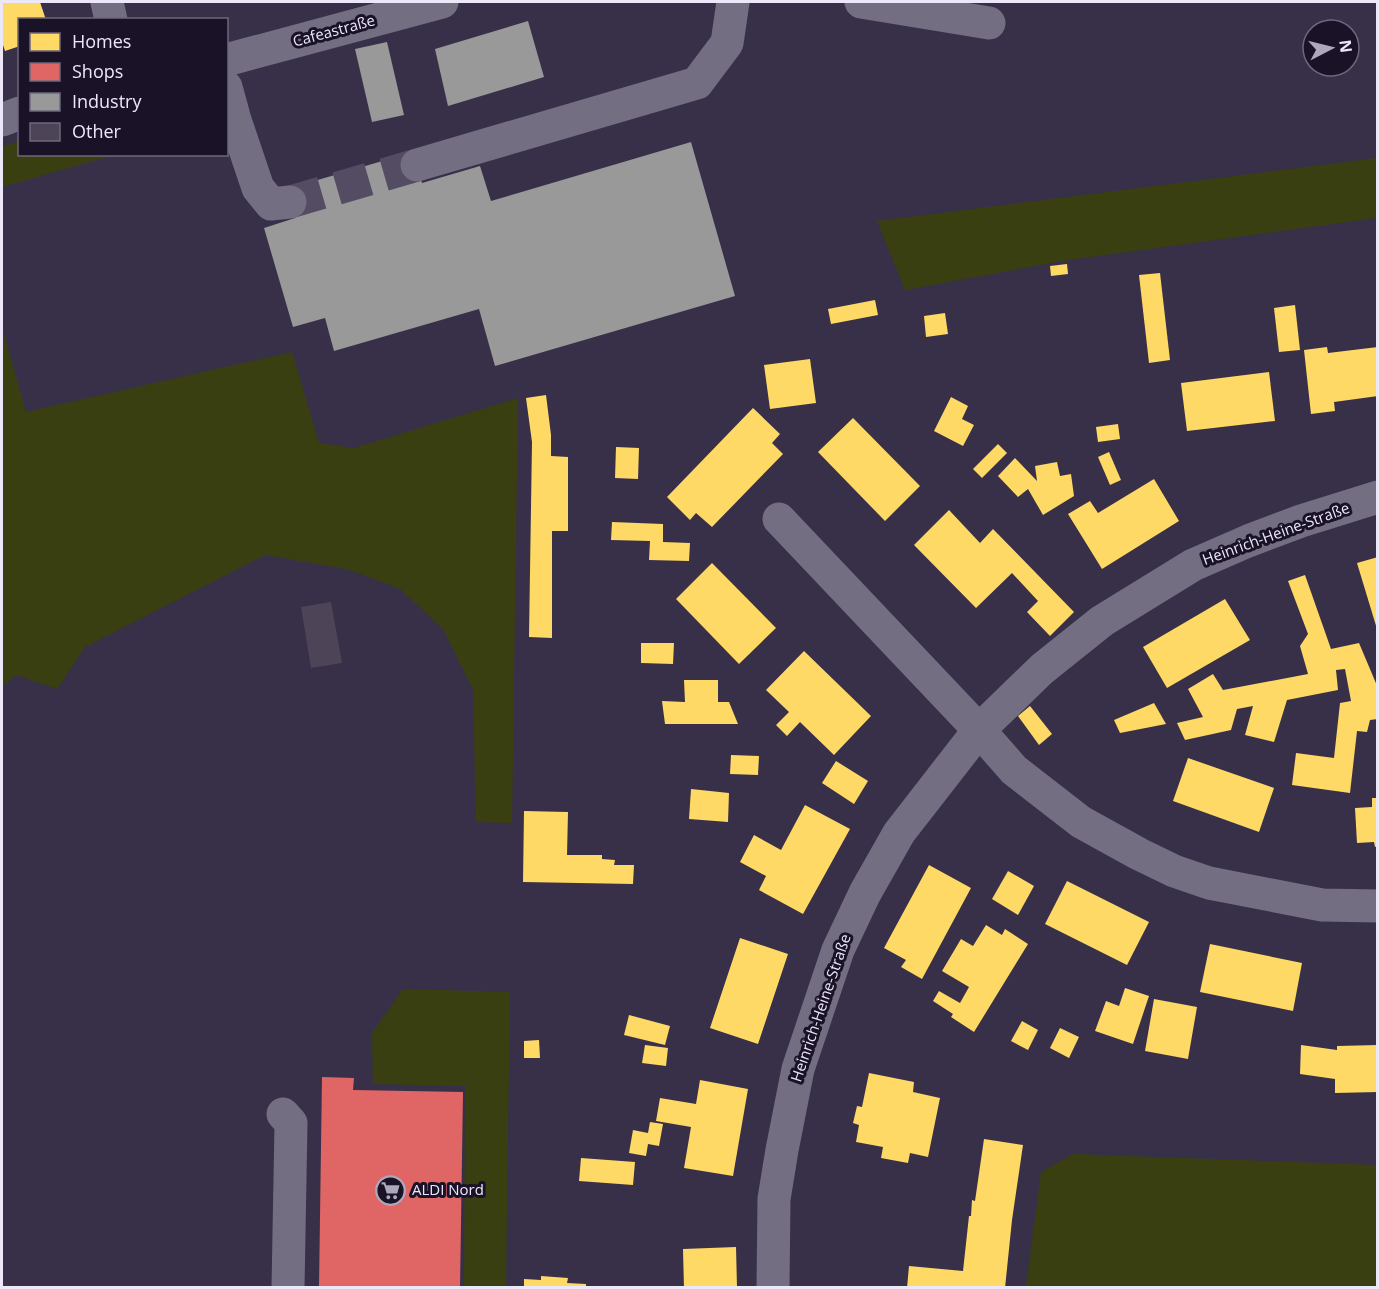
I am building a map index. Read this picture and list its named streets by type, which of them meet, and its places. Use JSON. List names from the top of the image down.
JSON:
{
  "streets": {
    "street": ["Cafeastraße", "Heinrich-Heine-Straße"]
  },
  "places": {
    "supermarket": ["ALDI Nord"]
  },
  "legend": [
    "Homes",
    "Shops",
    "Industry",
    "Other"
  ],
  "north": "right"
}
